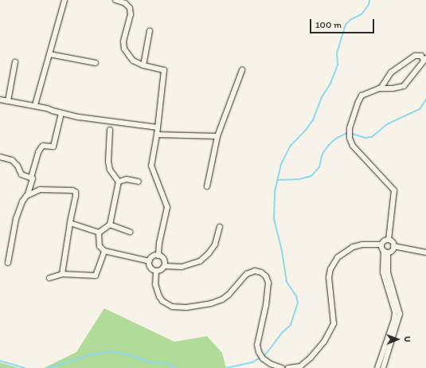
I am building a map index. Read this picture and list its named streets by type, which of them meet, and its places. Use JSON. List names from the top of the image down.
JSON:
{
  "scale_bar": "100 m",
  "north": "right"
}
